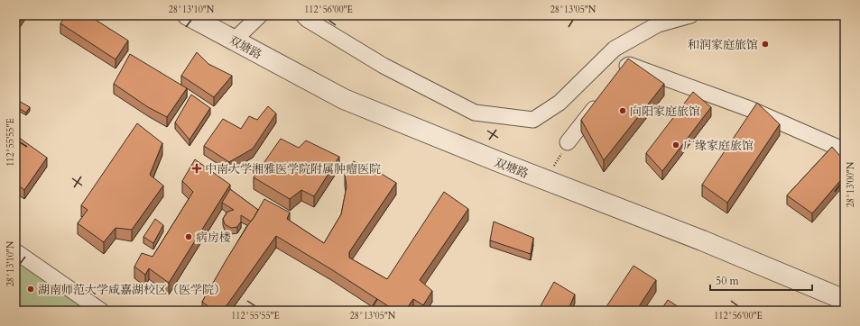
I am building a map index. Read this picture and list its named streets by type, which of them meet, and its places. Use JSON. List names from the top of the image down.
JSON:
{
  "streets": {
    "street": ["双塘路"]
  },
  "places": {
    "other": [
      "和润家庭旅馆",
      "向阳家庭旅馆",
      "广缘家庭旅馆",
      "病房楼",
      "湖南师范大学咸嘉湖校区（医学院）"
    ],
    "health": ["中南大学湘雅医学院附属肿瘤医院"]
  },
  "scale_bar": "50 m",
  "coordinates": [
    "28°13'10\"N",
    "112°56'00\"E",
    "28°13'05\"N",
    "112°55'55\"E",
    "28°13'00\"N"
  ]
}
